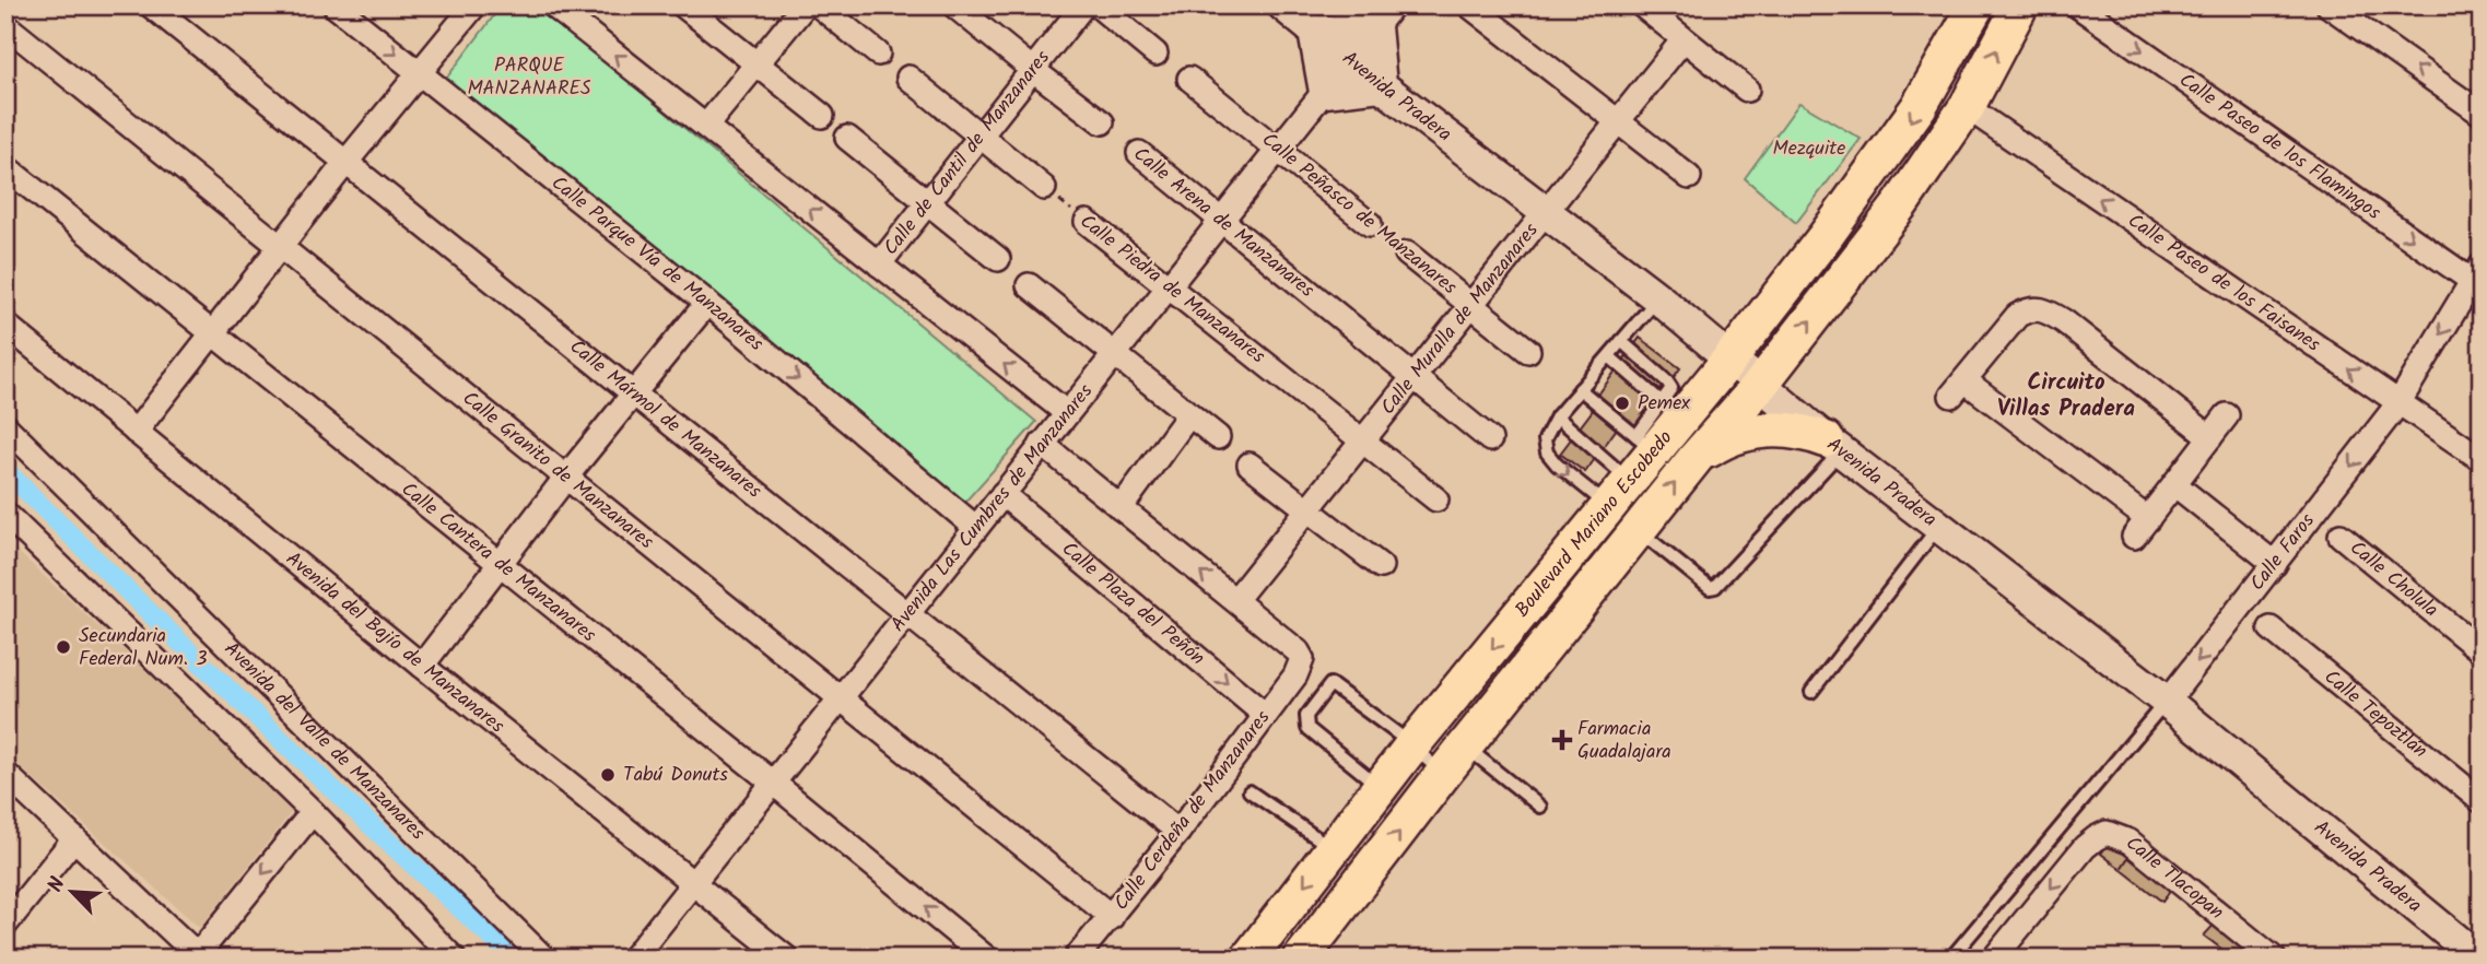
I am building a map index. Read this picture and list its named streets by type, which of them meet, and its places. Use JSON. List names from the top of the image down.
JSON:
{
  "streets": {
    "main road": ["Boulevard Mariano Escobedo"],
    "street": [
      "Avenida Pradera",
      "Calle Paseo de los Flamingos",
      "Calle de Cantil de Manzanares",
      "Calle Peñasco de Manzanares",
      "Calle Arena de Manzanares",
      "Calle Parque Vía de Manzanares",
      "Calle Paseo de los Faisanes",
      "Calle Piedra de Manzanares",
      "Calle Muralla de Manzanares",
      "Calle Mármol de Manzanares",
      "Calle Granito de Manzanares",
      "Avenida Las Cumbres de Manzanares",
      "Calle Faros",
      "Calle Cantera de Manzanares",
      "Calle Cholula",
      "Calle Plaza del Peñón",
      "Avenida del Bajío de Manzanares",
      "Calle Tepoztlán",
      "Avenida del Valle de Manzanares",
      "Calle Cerdeña de Manzanares",
      "Calle Tlacopan"
    ]
  },
  "crossings": [
    ["Avenida Pradera", "Calle Muralla de Manzanares"],
    ["Avenida Pradera", "Avenida Las Cumbres de Manzanares"],
    ["Avenida Pradera", "Boulevard Mariano Escobedo"],
    ["Avenida Pradera", "Calle Faros"],
    ["Calle Paseo de los Flamingos", "Calle Faros"],
    ["Calle Peñasco de Manzanares", "Calle Muralla de Manzanares"],
    ["Calle Peñasco de Manzanares", "Avenida Las Cumbres de Manzanares"],
    ["Calle Arena de Manzanares", "Calle Muralla de Manzanares"],
    ["Calle Arena de Manzanares", "Avenida Las Cumbres de Manzanares"],
    ["Calle Parque Vía de Manzanares", "Avenida Las Cumbres de Manzanares"],
    ["Calle Paseo de los Faisanes", "Boulevard Mariano Escobedo"],
    ["Calle Paseo de los Faisanes", "Calle Faros"],
    ["Calle Piedra de Manzanares", "Calle Muralla de Manzanares"],
    ["Calle Piedra de Manzanares", "Avenida Las Cumbres de Manzanares"],
    ["Calle Muralla de Manzanares", "Calle Cerdeña de Manzanares"],
    ["Calle Mármol de Manzanares", "Avenida Las Cumbres de Manzanares"],
    ["Calle Mármol de Manzanares", "Calle Cerdeña de Manzanares"],
    ["Calle Granito de Manzanares", "Avenida Las Cumbres de Manzanares"],
    ["Calle Granito de Manzanares", "Calle Cerdeña de Manzanares"],
    ["Avenida Las Cumbres de Manzanares", "Calle Cantera de Manzanares"],
    ["Avenida Las Cumbres de Manzanares", "Calle Plaza del Peñón"],
    ["Avenida Las Cumbres de Manzanares", "Avenida del Bajío de Manzanares"],
    ["Calle Plaza del Peñón", "Calle Cerdeña de Manzanares"]
  ],
  "one_way": ["Calle Paseo de los Faisanes", "Calle Faros"],
  "districts": ["Circuito Villas Pradera"],
  "parks": ["PARQUE MANZANARES", "Mezquite"],
  "places": {
    "other": ["Pemex", "Secundaria Federal Num. 3", "Tabú Donuts"],
    "health": ["Farmacia Guadalajara"]
  },
  "north": "top left"
}
